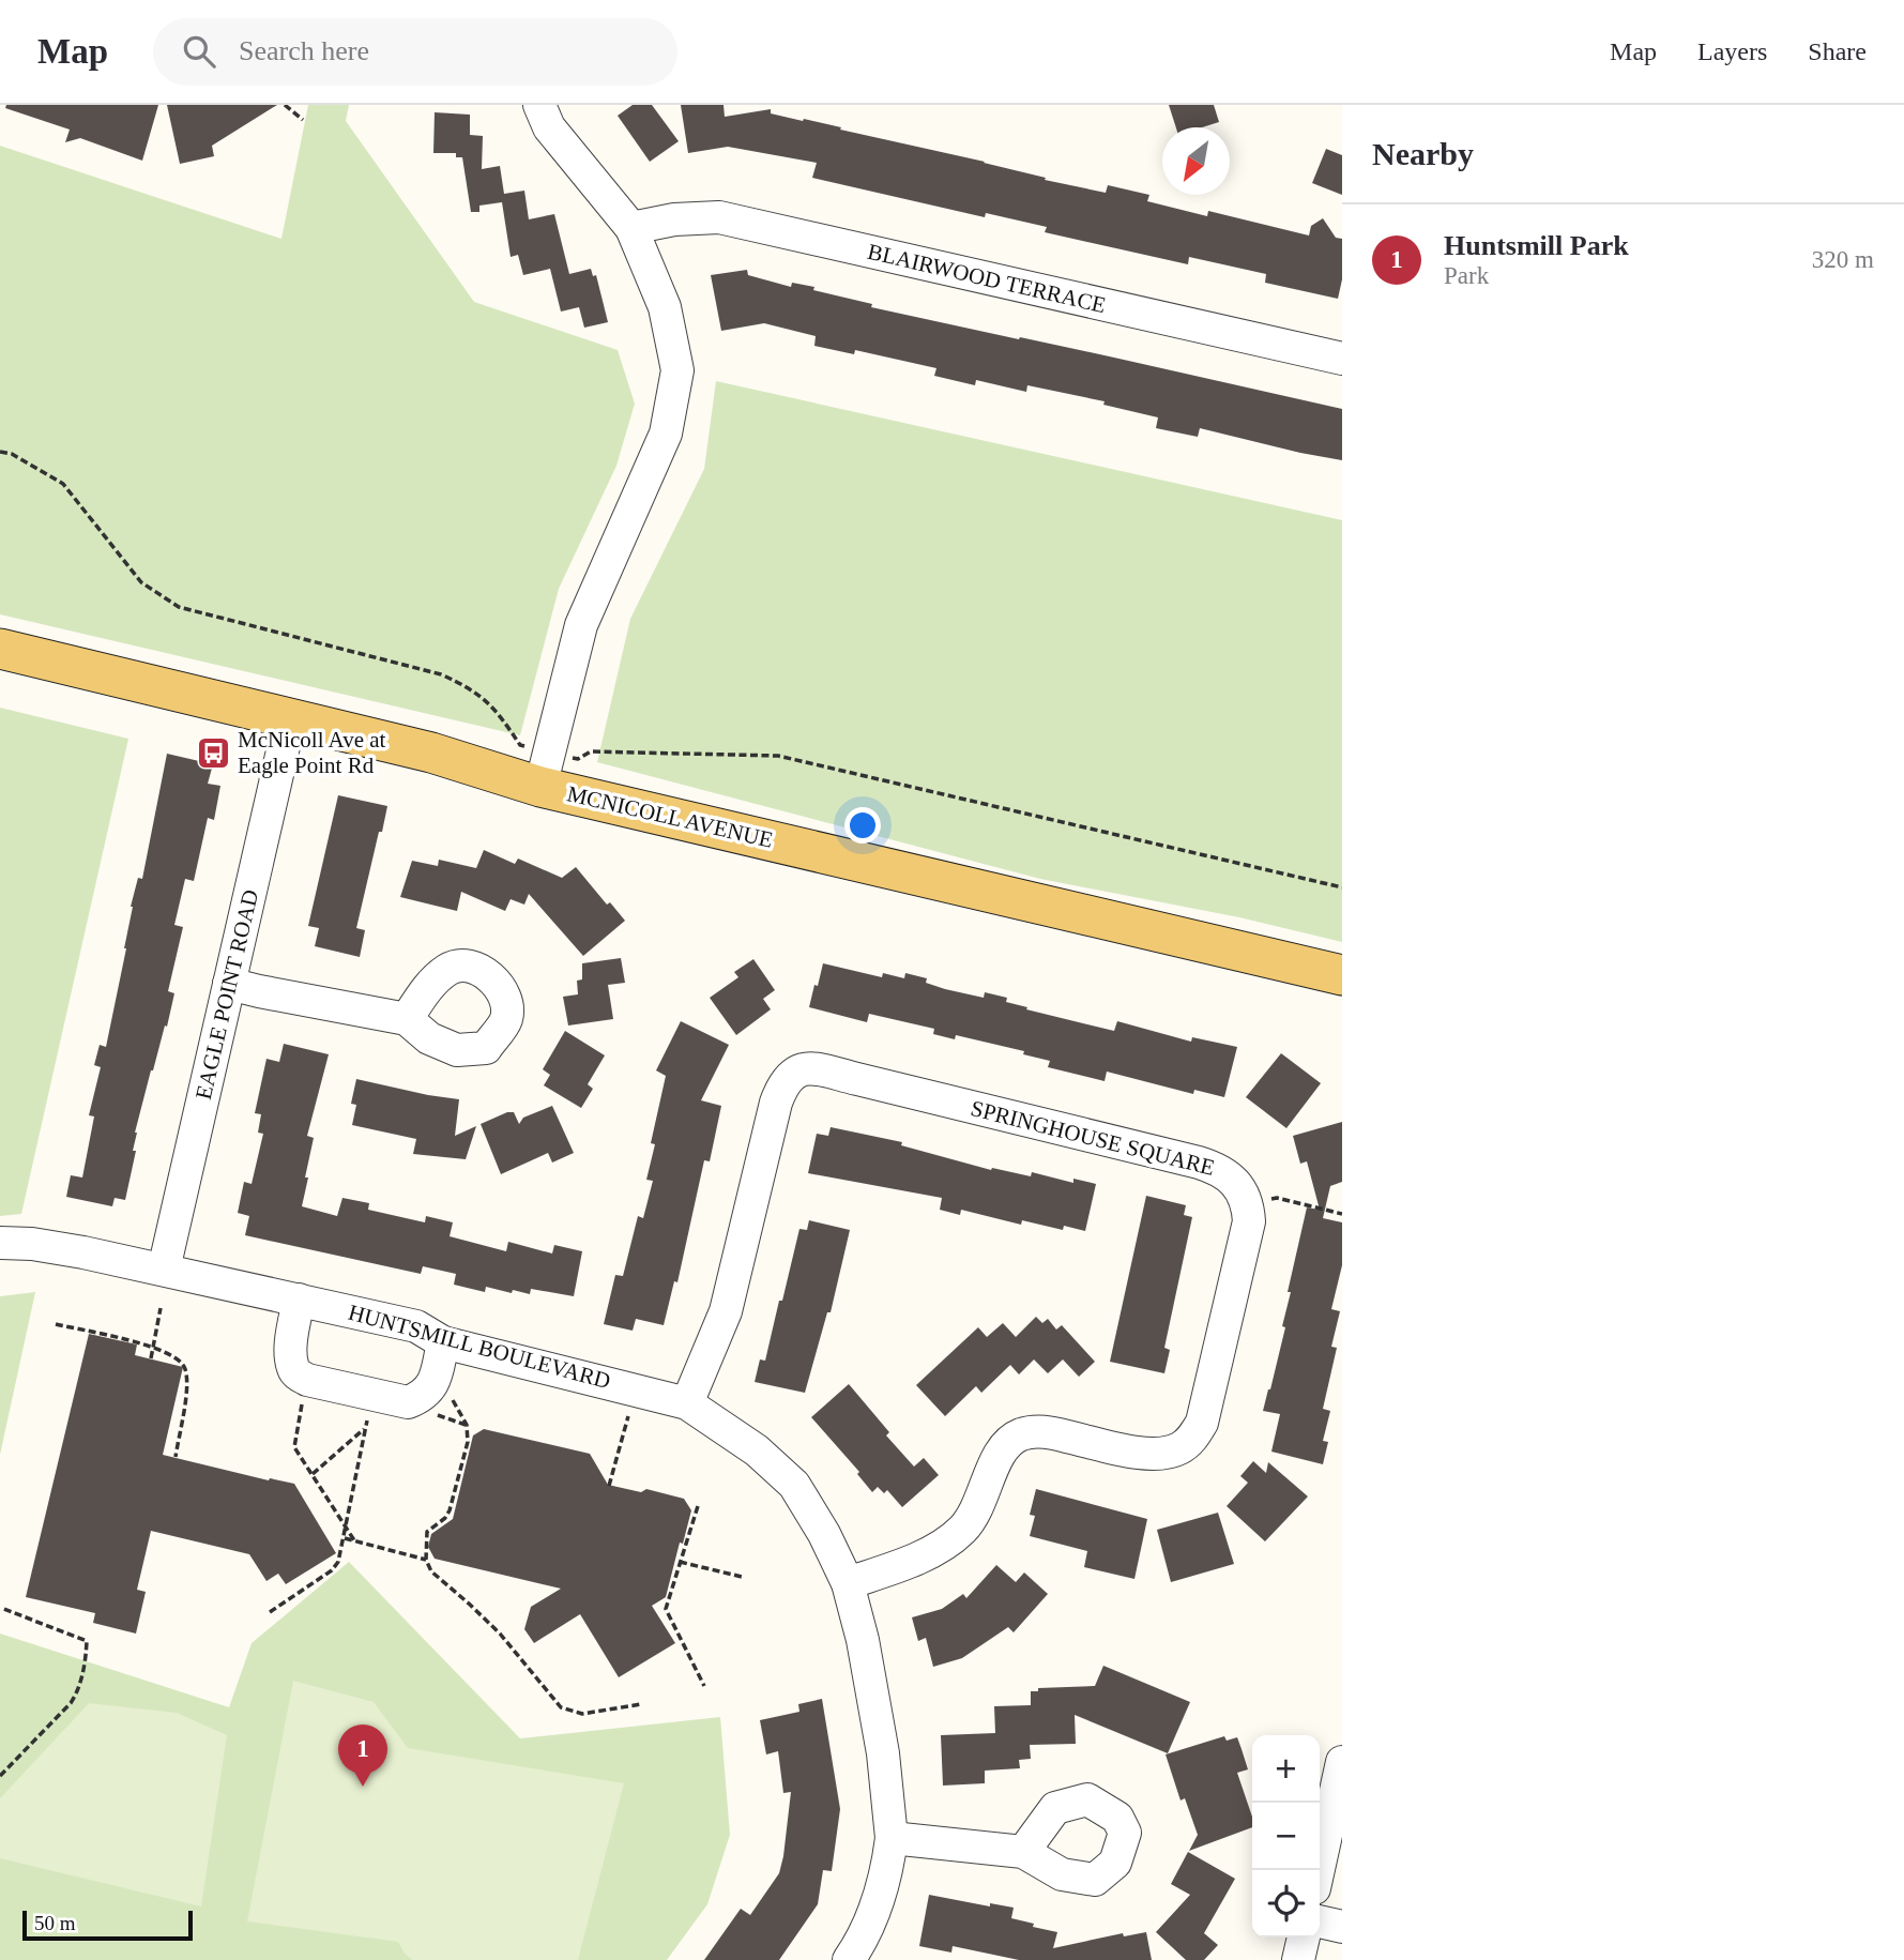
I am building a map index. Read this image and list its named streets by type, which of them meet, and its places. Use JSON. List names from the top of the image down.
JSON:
{
  "streets": {
    "main road": ["MCNICOLL AVENUE"],
    "street": [
      "BLAIRWOOD TERRACE",
      "EAGLE POINT ROAD",
      "SPRINGHOUSE SQUARE",
      "HUNTSMILL BOULEVARD"
    ]
  },
  "crossings": [
    ["MCNICOLL AVENUE", "EAGLE POINT ROAD"],
    ["EAGLE POINT ROAD", "HUNTSMILL BOULEVARD"],
    ["SPRINGHOUSE SQUARE", "HUNTSMILL BOULEVARD"]
  ],
  "places": {
    "bus stop": ["McNicoll Ave at Eagle Point Rd"]
  },
  "scale_bar": "50 m",
  "north": "bottom left",
  "page": {
    "header": "Map",
    "search": "Search here",
    "nav": ["Map", "Layers", "Share"],
    "heading": "Nearby",
    "list": [
      {
        "mark": "1",
        "name": "Huntsmill Park",
        "note": "Park",
        "value": "320 m"
      }
    ],
    "pins": "1",
    "map_buttons": ["+", "−"],
    "scale": "50 m"
  }
}
